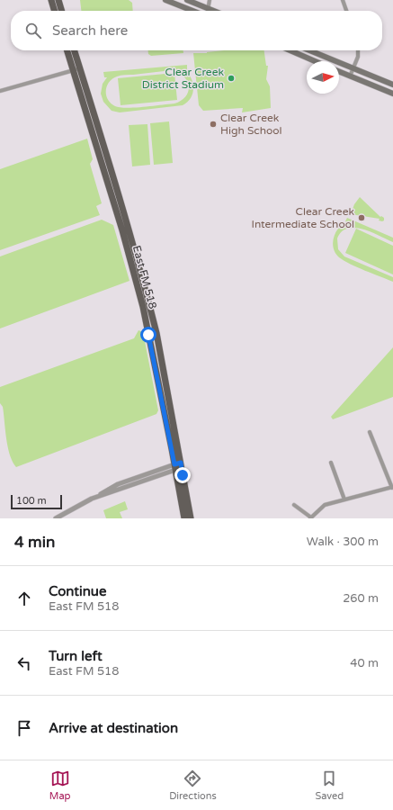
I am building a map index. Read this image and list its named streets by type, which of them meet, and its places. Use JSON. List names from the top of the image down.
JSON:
{
  "streets": {
    "main road": ["East FM 518"]
  },
  "places": ["Clear Creek District Stadium", "Clear Creek High School", "Clear Creek Intermediate School"],
  "scale_bar": "100 m",
  "north": "right",
  "page": {
    "search": "Search here",
    "scale": "100 m",
    "heading": ["4 min", "Walk · 300 m"],
    "list": [
      ["Continue", "East FM 518", "260 m"],
      ["Turn left", "East FM 518", "40 m"],
      "Arrive at destination"
    ],
    "nav": ["Map", "Directions", "Saved"]
  }
}
